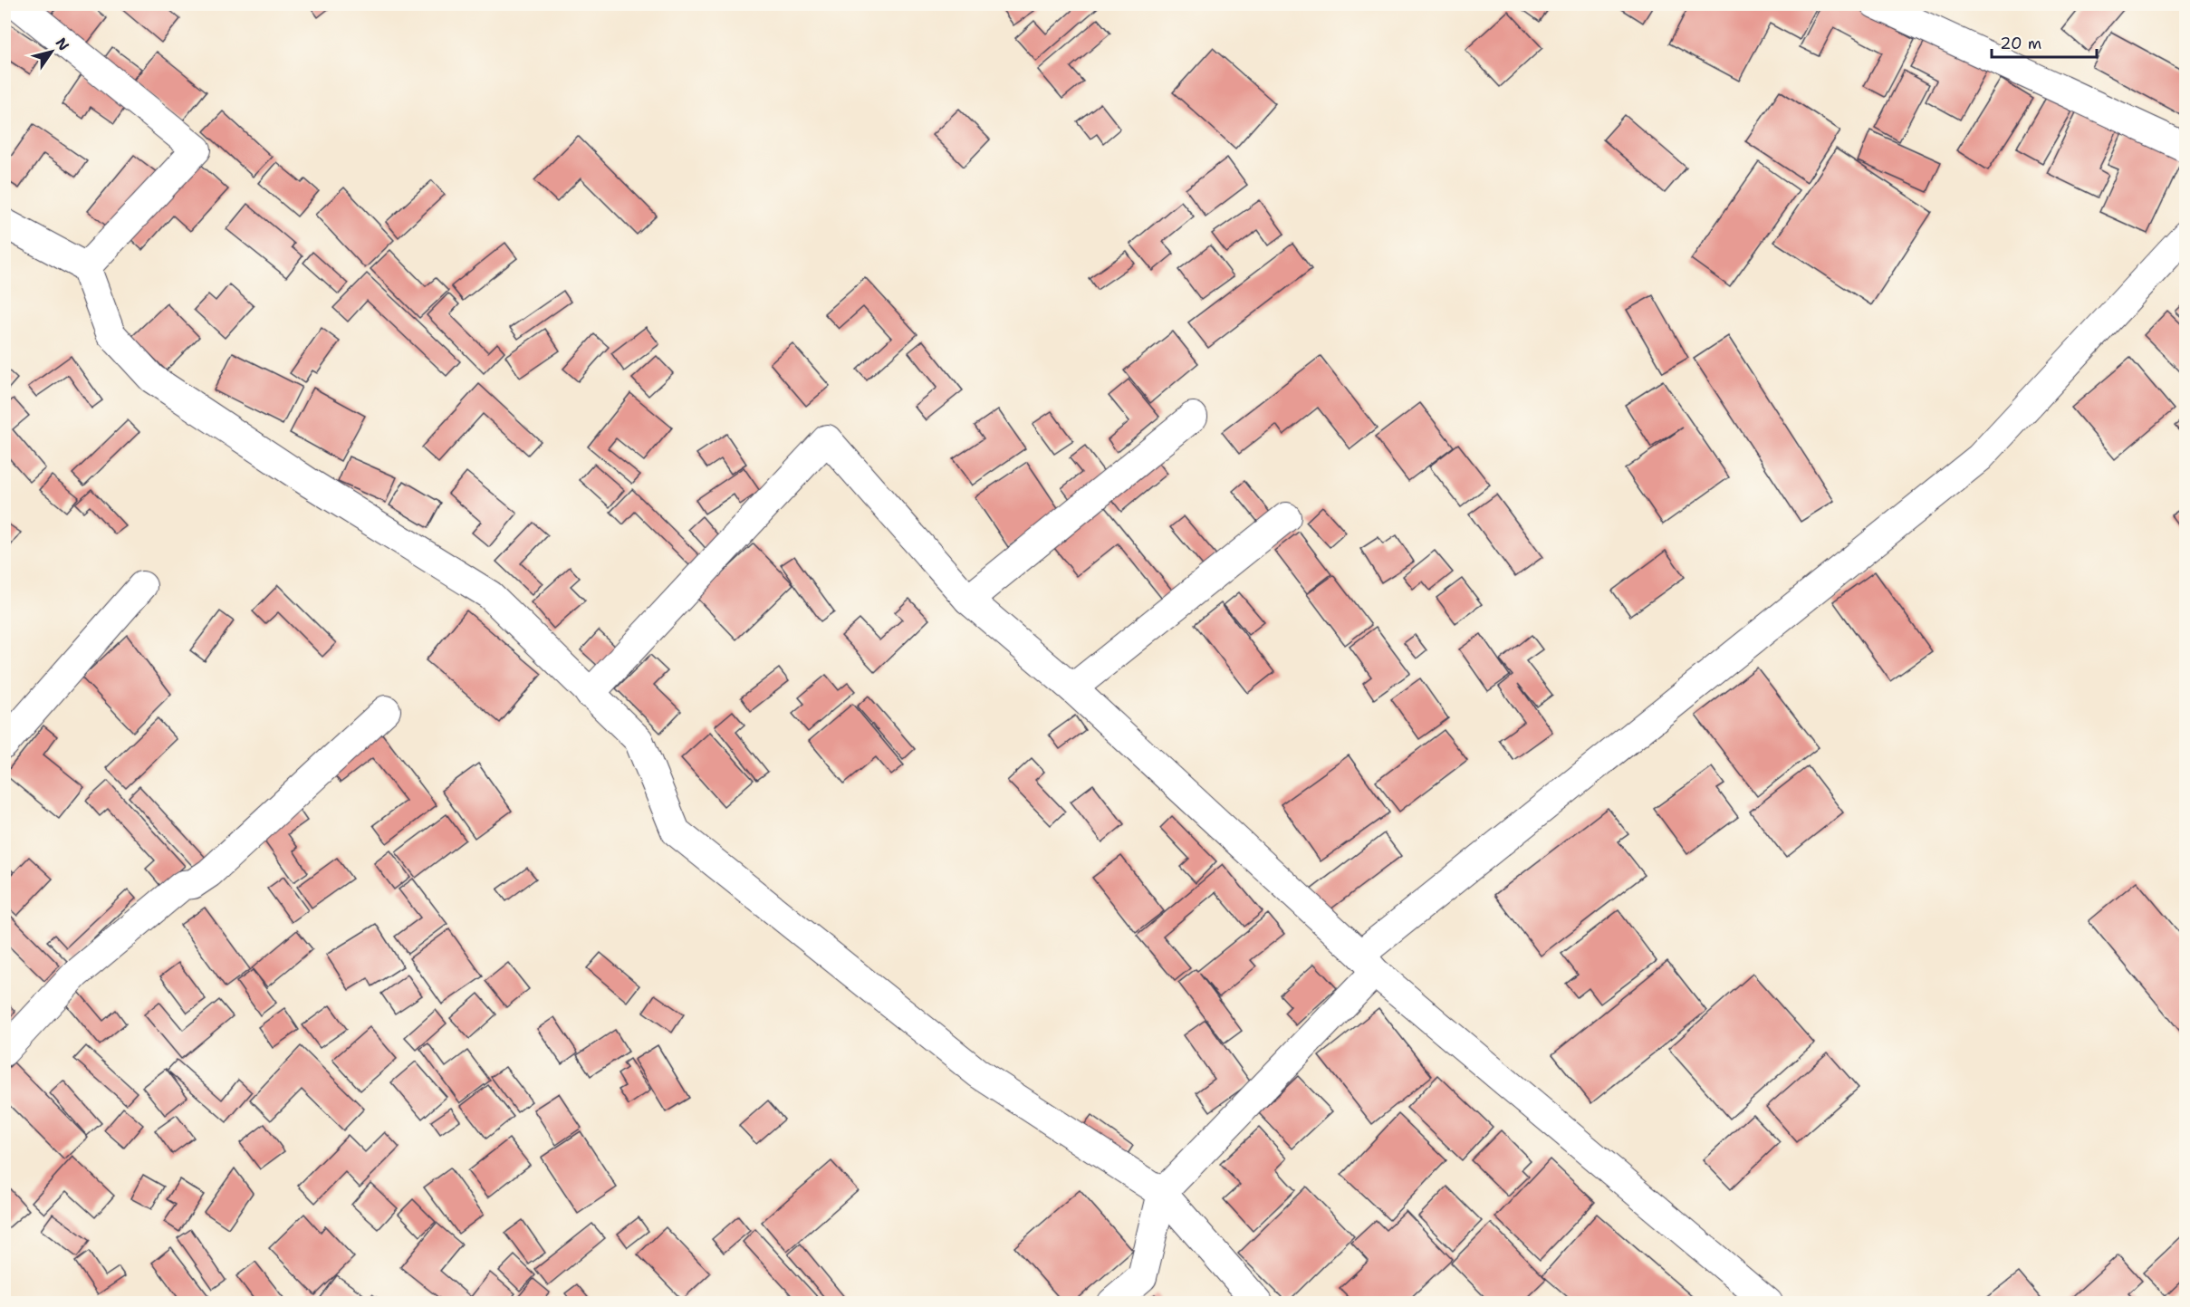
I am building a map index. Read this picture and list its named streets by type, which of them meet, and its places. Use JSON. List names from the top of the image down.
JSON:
{
  "scale_bar": "20 m",
  "north": "top right"
}
